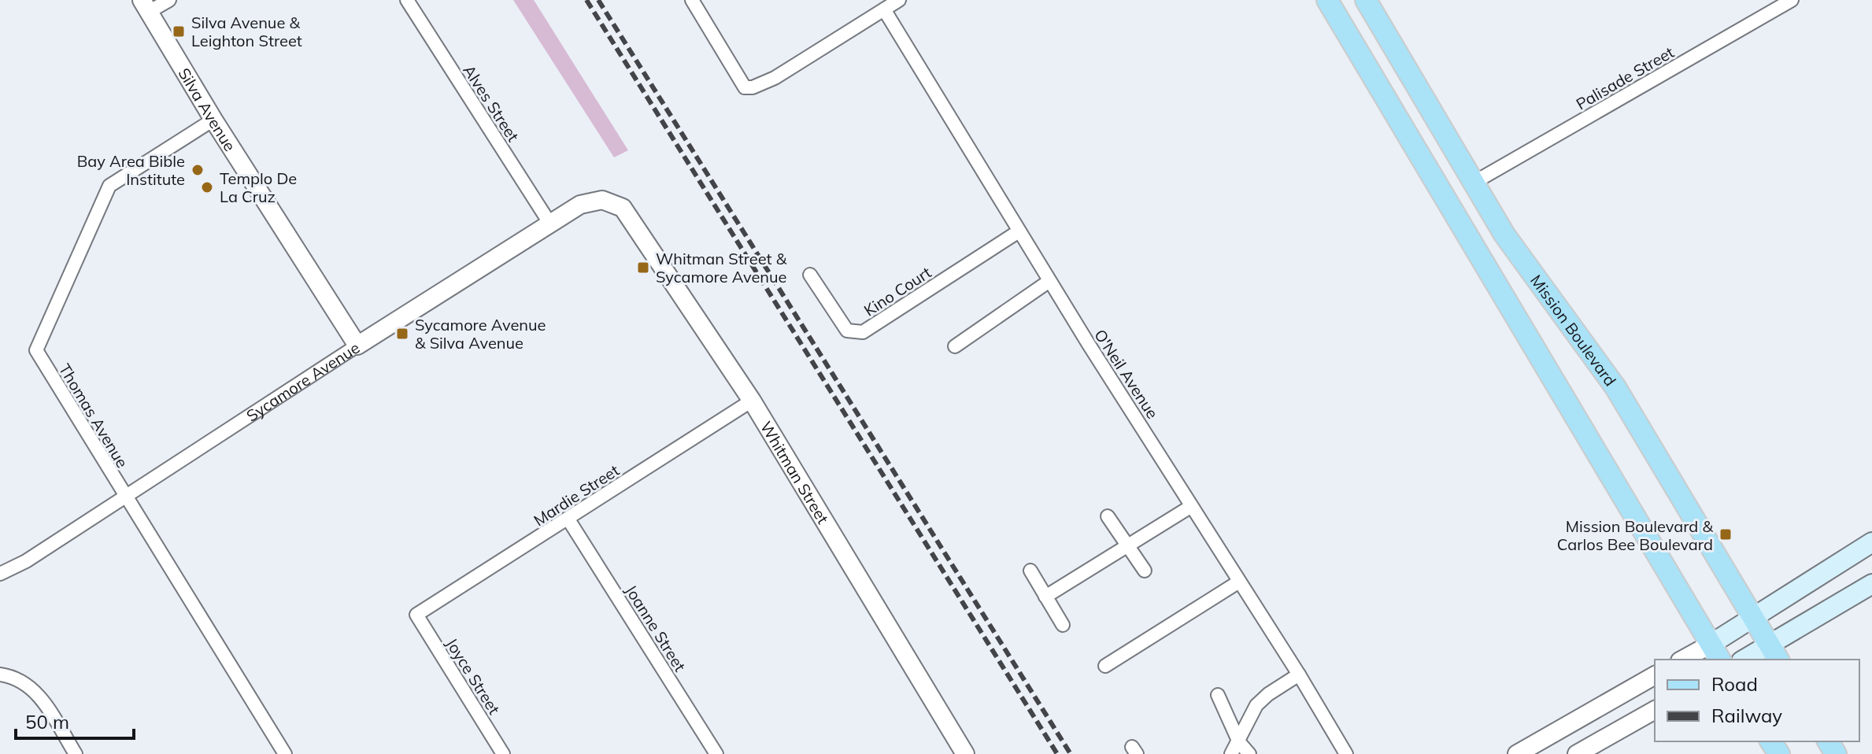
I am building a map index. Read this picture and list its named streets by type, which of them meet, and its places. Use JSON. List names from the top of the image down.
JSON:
{
  "streets": {
    "main road": ["Mission Boulevard"],
    "street": [
      "Palisade Street",
      "Alves Street",
      "Silva Avenue",
      "Kino Court",
      "O'Neil Avenue",
      "Sycamore Avenue",
      "Thomas Avenue",
      "Whitman Street",
      "Mardie Street",
      "Joanne Street",
      "Joyce Street"
    ]
  },
  "crossings": [
    ["Palisade Street", "Mission Boulevard"],
    ["Alves Street", "Sycamore Avenue"],
    ["Silva Avenue", "Sycamore Avenue"],
    ["Silva Avenue", "Thomas Avenue"],
    ["Kino Court", "O'Neil Avenue"],
    ["Sycamore Avenue", "Thomas Avenue"],
    ["Sycamore Avenue", "Whitman Street"],
    ["Whitman Street", "Mardie Street"],
    ["Mardie Street", "Joanne Street"],
    ["Mardie Street", "Joyce Street"]
  ],
  "places": {
    "transit": [
      "Silva Avenue & Leighton Street",
      "Whitman Street & Sycamore Avenue",
      "Sycamore Avenue & Silva Avenue",
      "Mission Boulevard & Carlos Bee Boulevard"
    ],
    "other": ["Bay Area Bible Institute", "Templo De La Cruz"]
  },
  "legend": ["Road", "Railway"],
  "scale_bar": "50 m"
}
